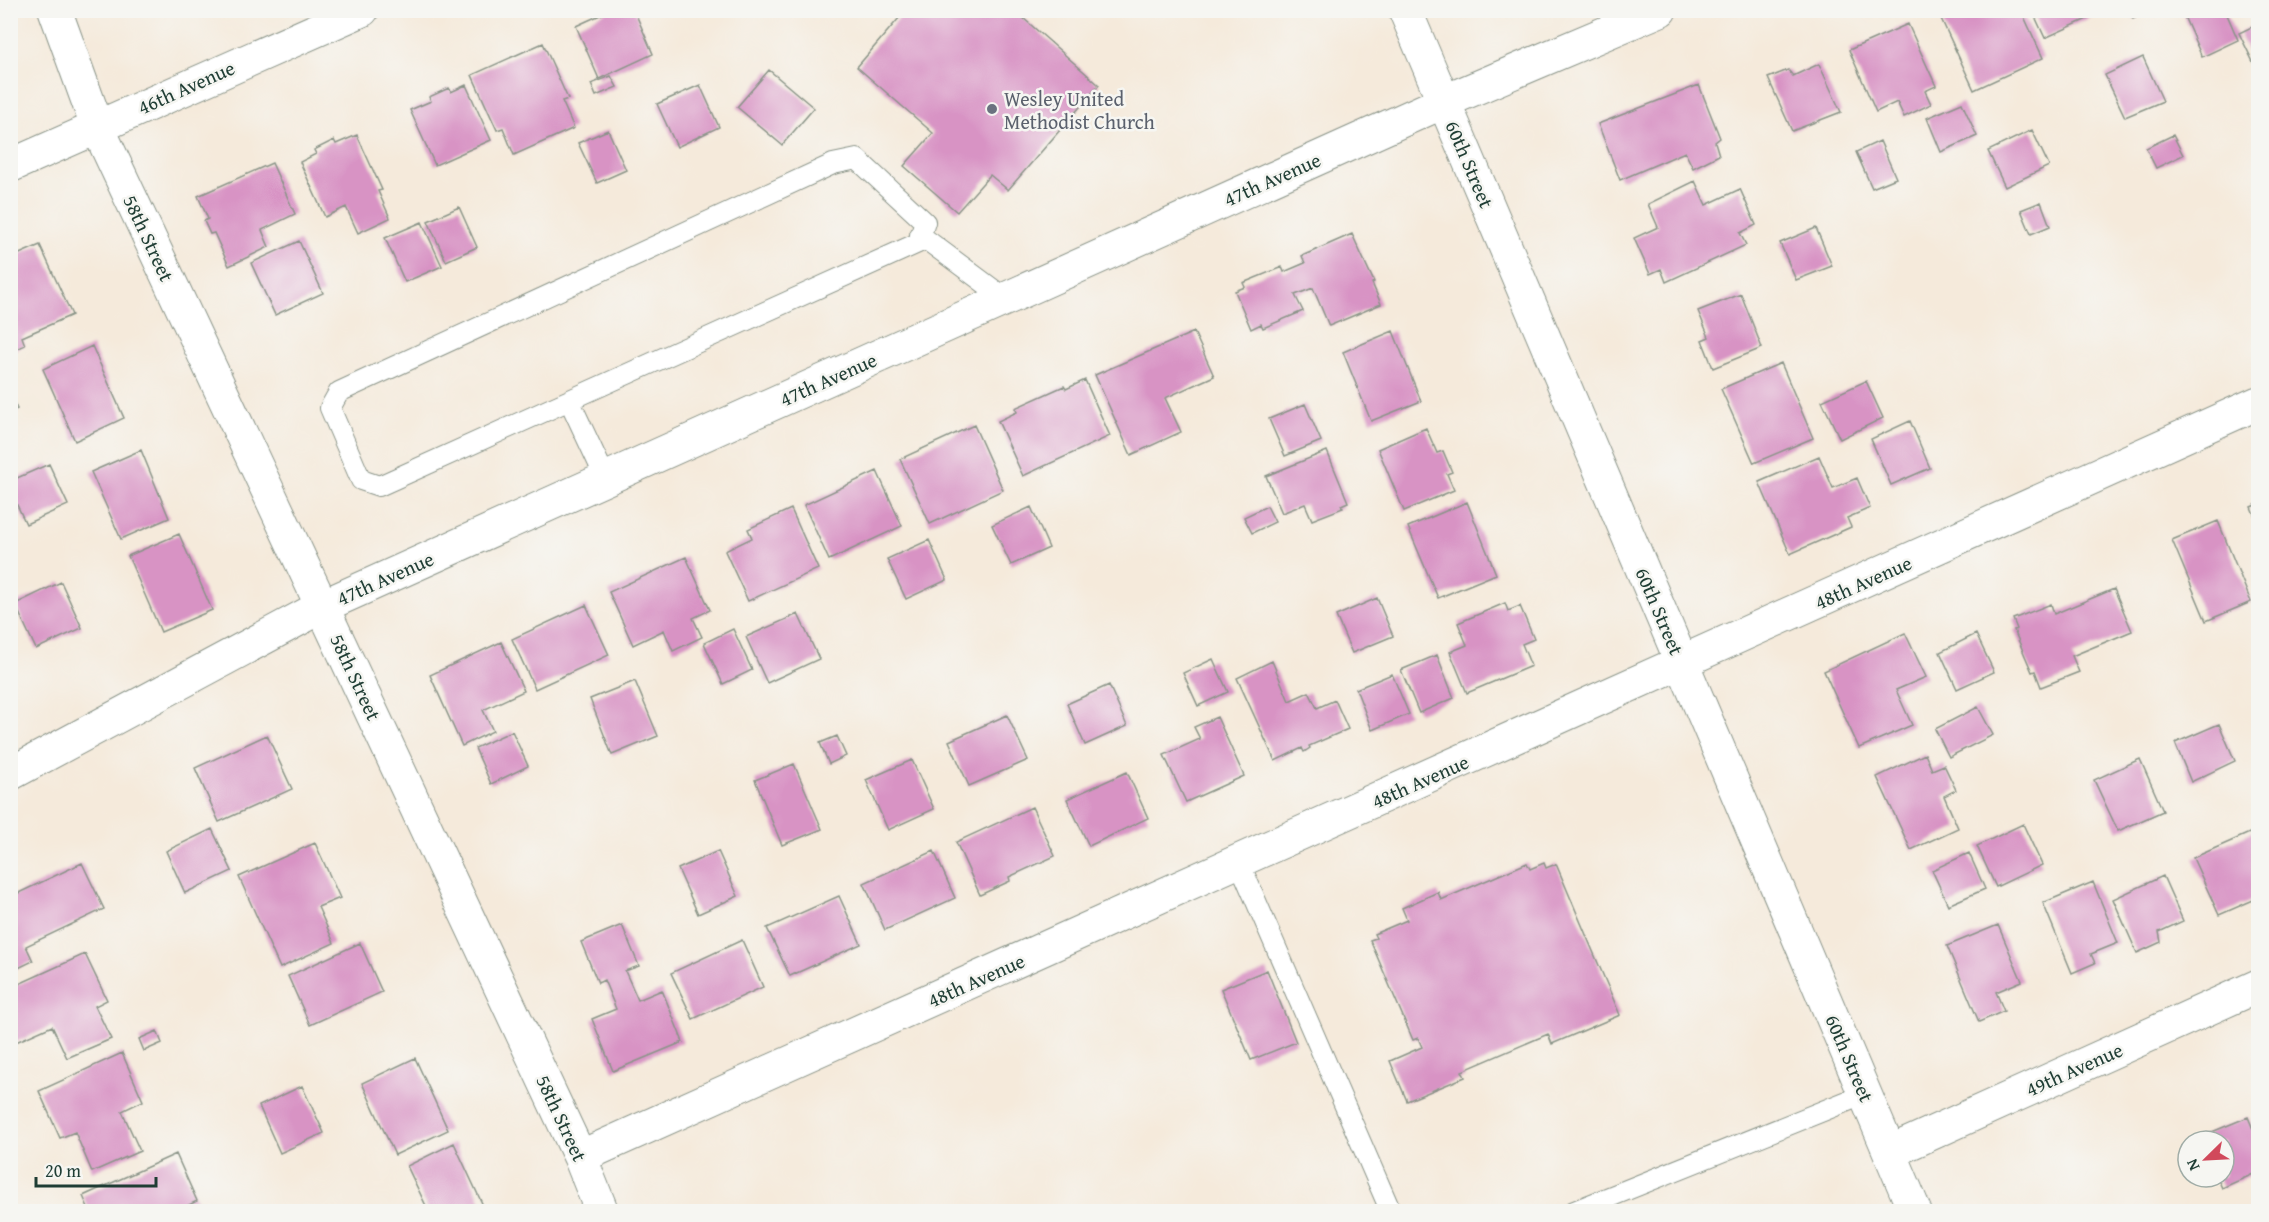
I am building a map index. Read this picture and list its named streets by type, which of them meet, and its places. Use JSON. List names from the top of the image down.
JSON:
{
  "streets": {
    "street": [
      "46th Avenue",
      "60th Street",
      "47th Avenue",
      "58th Street",
      "48th Avenue",
      "49th Avenue"
    ]
  },
  "crossings": [
    ["46th Avenue", "58th Street"],
    ["60th Street", "47th Avenue"],
    ["60th Street", "48th Avenue"],
    ["60th Street", "49th Avenue"],
    ["47th Avenue", "58th Street"],
    ["58th Street", "48th Avenue"]
  ],
  "places": ["Wesley United Methodist Church"],
  "scale_bar": "20 m",
  "north": "bottom left"
}
